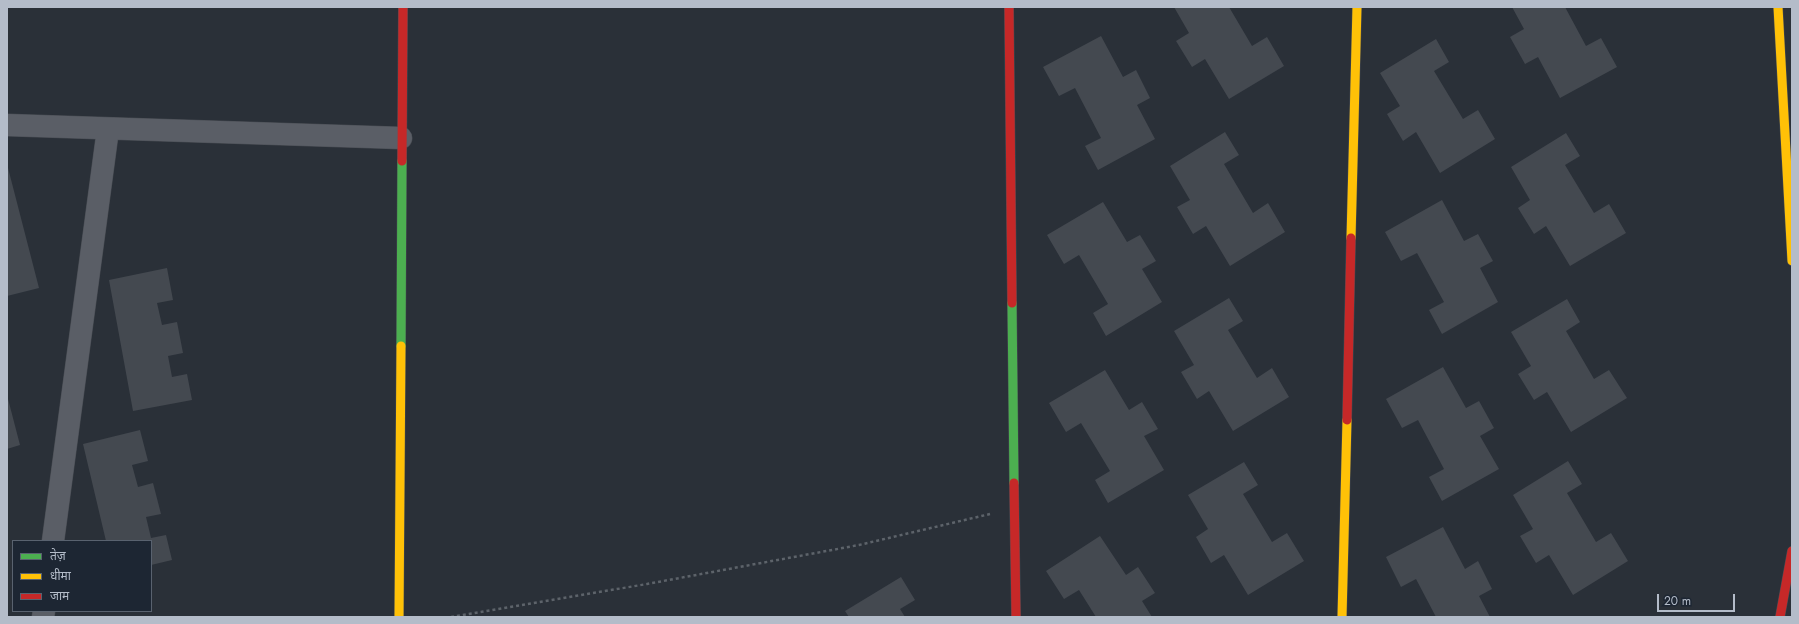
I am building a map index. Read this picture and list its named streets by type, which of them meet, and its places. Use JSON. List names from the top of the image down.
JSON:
{
  "legend": ["तेज़", "धीमा", "जाम"],
  "scale_bar": "20 m"
}
